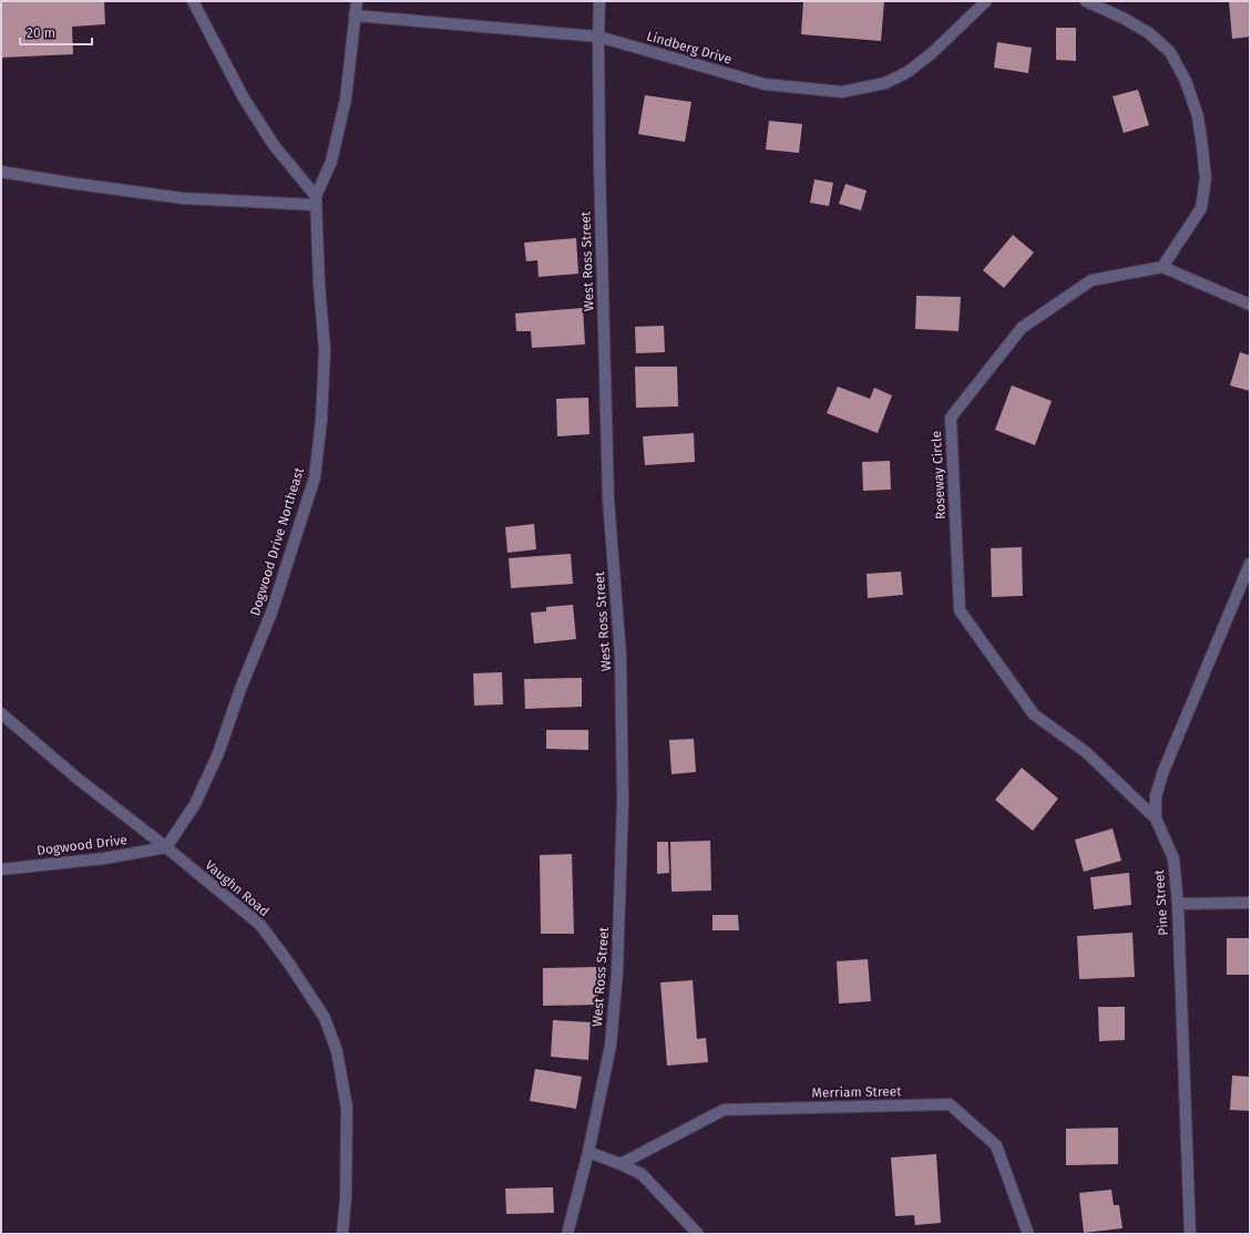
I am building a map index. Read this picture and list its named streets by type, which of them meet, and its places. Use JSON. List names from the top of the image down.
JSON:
{
  "streets": {
    "street": [
      "Lindberg Drive",
      "West Ross Street",
      "Roseway Circle",
      "Dogwood Drive Northeast",
      "Dogwood Drive",
      "Vaughn Road",
      "Pine Street",
      "Merriam Street"
    ]
  },
  "crossings": [
    ["Lindberg Drive", "West Ross Street"],
    ["Lindberg Drive", "Dogwood Drive Northeast"],
    ["Roseway Circle", "Pine Street"],
    ["Dogwood Drive Northeast", "Dogwood Drive"],
    ["Dogwood Drive Northeast", "Vaughn Road"],
    ["Dogwood Drive", "Vaughn Road"]
  ],
  "scale_bar": "20 m"
}
